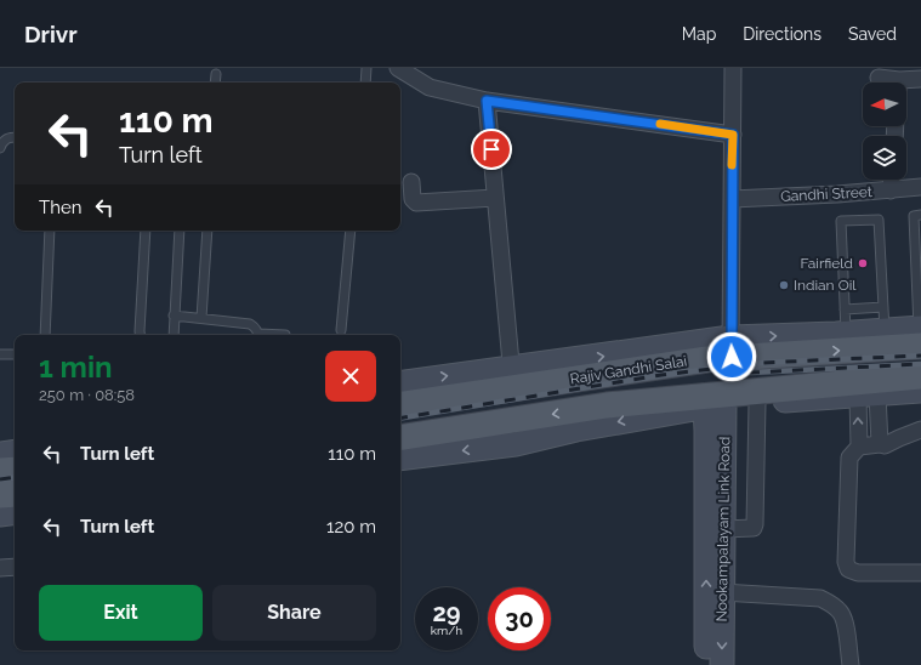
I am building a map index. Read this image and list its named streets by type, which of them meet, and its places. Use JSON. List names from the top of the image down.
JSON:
{
  "streets": {
    "main road": ["Rajiv Gandhi Salai"],
    "street": ["Gandhi Street", "Nookampalayam Link Road"]
  },
  "places": ["Fairfield", "Indian Oil"],
  "north": "left",
  "page": {
    "header": "Drivr",
    "nav": ["Map", "Directions", "Saved"],
    "turn": ["110 m", "Turn left"],
    "then": "Then",
    "heading": ["1 min", "250 m · 08:58"],
    "list": [
      {
        "name": "Turn left",
        "value": "110 m"
      },
      {
        "name": "Turn left",
        "value": "120 m"
      }
    ],
    "buttons": ["Exit", "Share"],
    "speed": "29 km/h",
    "limit": "30"
  }
}
